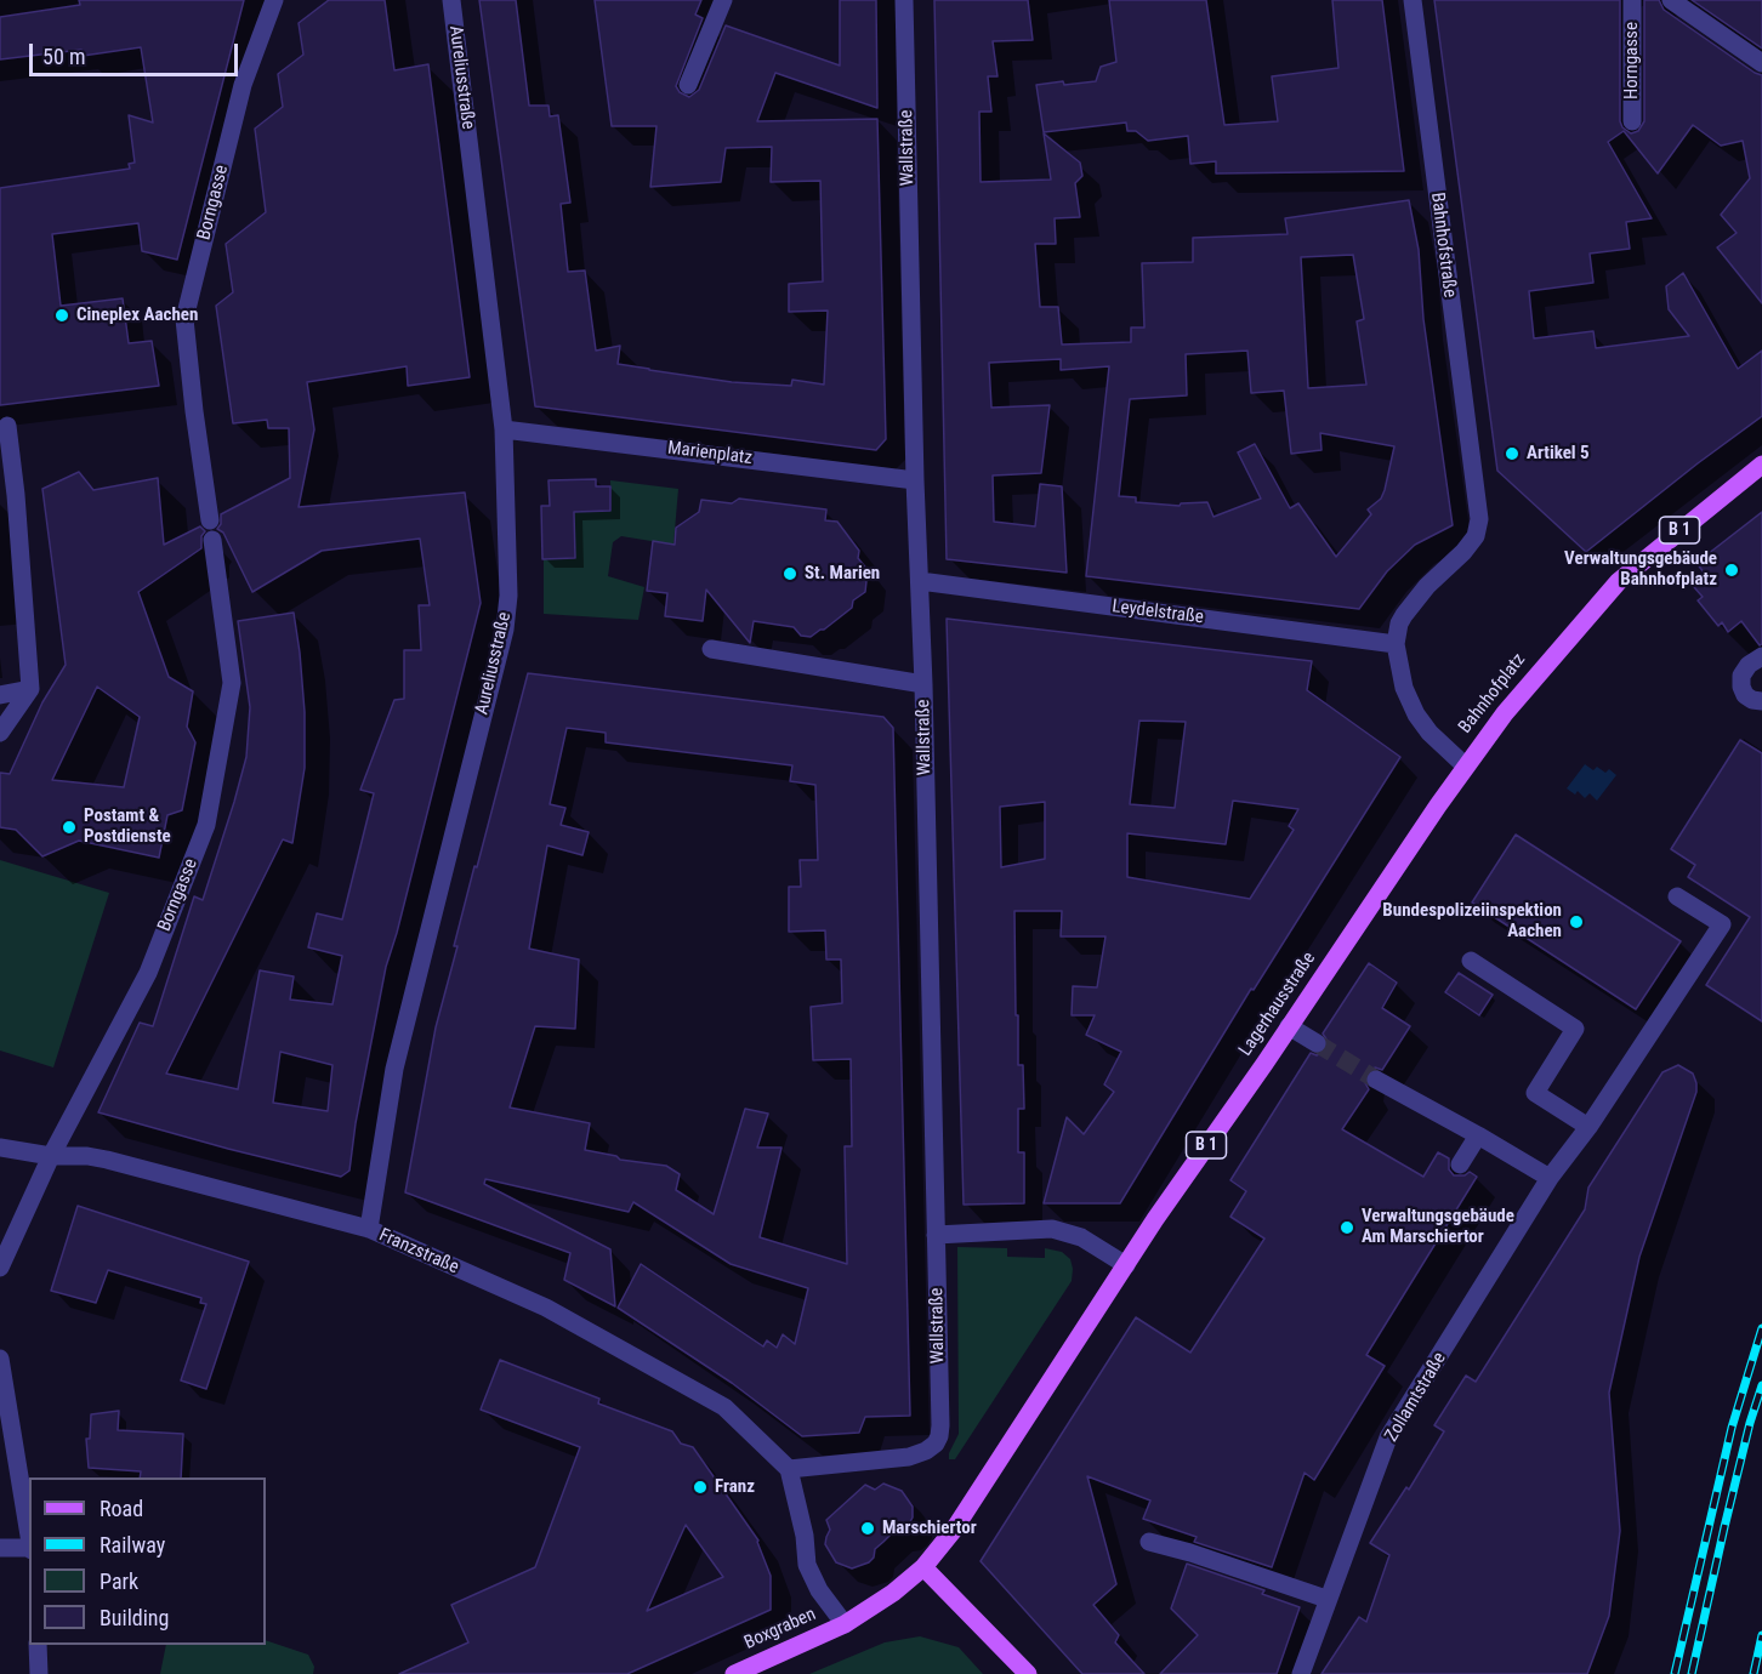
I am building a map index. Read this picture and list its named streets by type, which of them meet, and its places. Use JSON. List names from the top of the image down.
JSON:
{
  "streets": {
    "main road": [
      "B 1",
      "Bahnhofplatz",
      "Lagerhausstraße",
      "Boxgraben"
    ],
    "street": [
      "Horngasse",
      "Aureliusstraße",
      "Wallstraße",
      "Borngasse",
      "Bahnhofstraße",
      "Marienplatz",
      "Leydelstraße",
      "Franzstraße",
      "Zollamtstraße"
    ]
  },
  "crossings": [
    ["Aureliusstraße", "Marienplatz"],
    ["Aureliusstraße", "Franzstraße"],
    ["Wallstraße", "Marienplatz"],
    ["Wallstraße", "Leydelstraße"],
    ["Wallstraße", "Franzstraße"],
    ["Borngasse", "Franzstraße"],
    ["Bahnhofstraße", "Bahnhofplatz"],
    ["Leydelstraße", "Bahnhofplatz"],
    ["Bahnhofplatz", "Lagerhausstraße"],
    ["Lagerhausstraße", "Boxgraben"]
  ],
  "places": [
    "Cineplex Aachen",
    "Artikel 5",
    "Verwaltungsgebäude Bahnhofplatz",
    "St. Marien",
    "Postamt & Postdienste",
    "Bundespolizeiinspektion Aachen",
    "Verwaltungsgebäude Am Marschiertor",
    "Franz",
    "Marschiertor"
  ],
  "legend": [
    "Road",
    "Railway",
    "Park",
    "Building"
  ],
  "scale_bar": "50 m"
}
